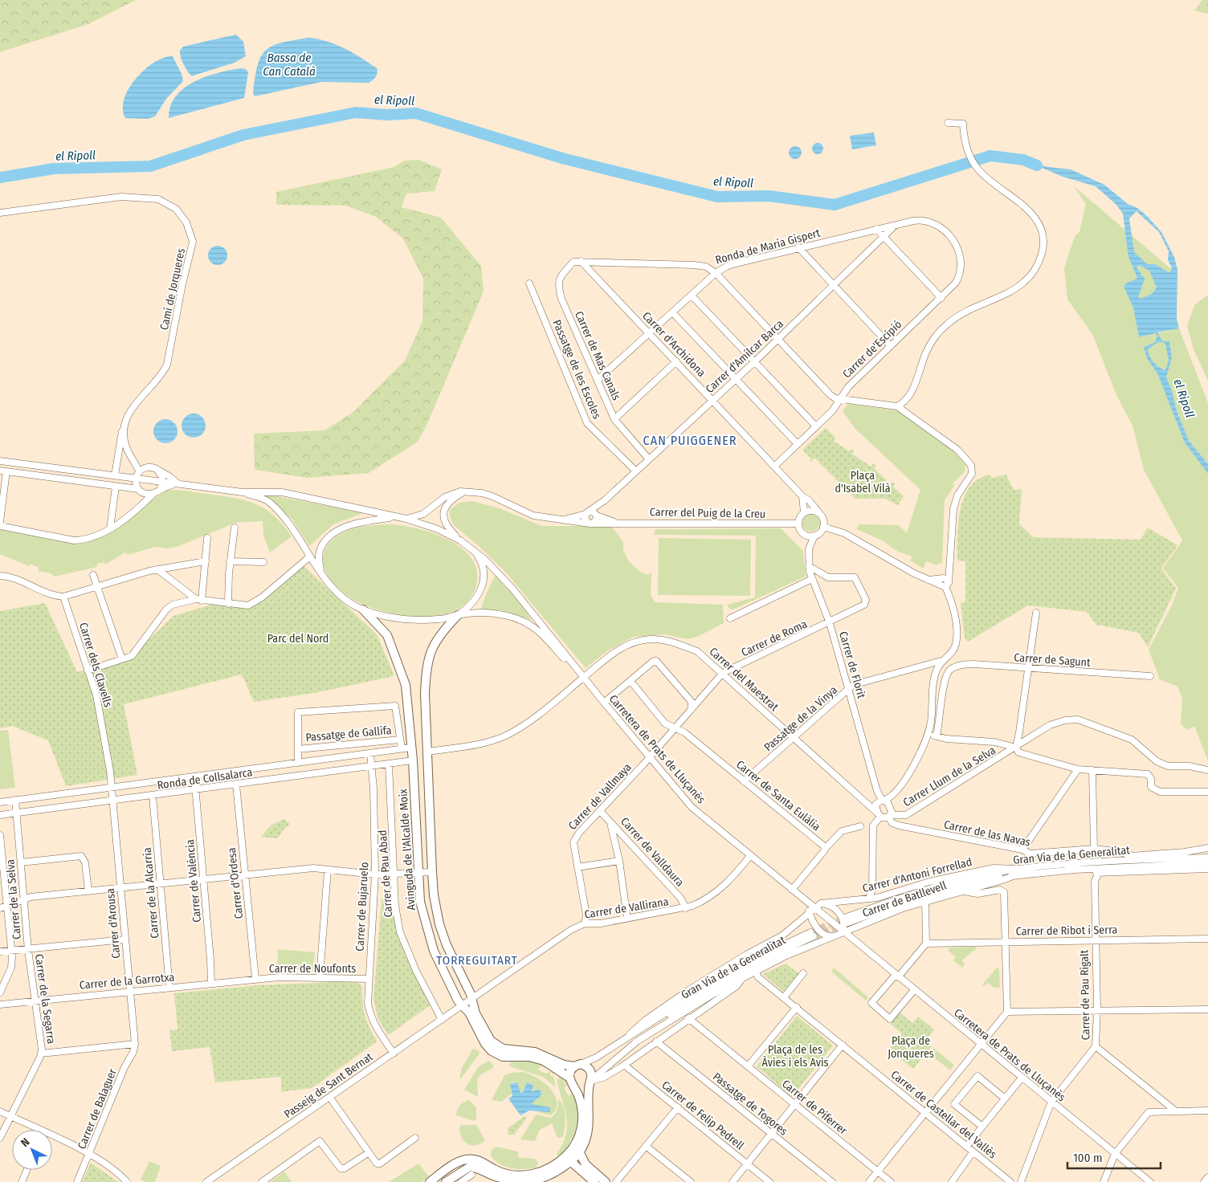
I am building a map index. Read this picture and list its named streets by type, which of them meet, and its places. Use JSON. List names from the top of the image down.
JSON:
{
  "streets": {
    "main road": ["Avinguda de l'Alcalde Moix"],
    "street": [
      "Ronda de Maria Gispert",
      "Camí de Jorqueres",
      "Carrer d'Archidona",
      "Carrer de'Escipió",
      "Carrer de Mas Canals",
      "Carrer d'Amílcar Barca",
      "Passatge de les Escoles",
      "Carrer del Puig de la Creu",
      "Carrer de Roma",
      "Carrer de Sagunt",
      "Carrer dels Clavells",
      "Carrer de Florit",
      "Carrer del Maestrat",
      "Passatge de la Vinya",
      "Passatge de Gallifa",
      "Carretera de Prats de Lluçanès",
      "Carrer Llum de la Selva",
      "Ronda de Collsalarca",
      "Carrer de Santa Eulàlia",
      "Carrer de Vallmaya",
      "Carrer de las Navas",
      "Carrer de Valldaura",
      "Gran Via de la Generalitat",
      "Carrer de Pau Abad",
      "Carrer d'Antoni Forrellad",
      "Carrer de València",
      "Carrer d'Ordesa",
      "Carrer de la Alcarria",
      "Carrer de la Selva",
      "Carrer de Batllevell",
      "Carrer de Bujaruelo",
      "Carrer de Vallirana",
      "Carrer d'Arousa",
      "Carrer de Ribot i Serra",
      "Carrer de Noufonts",
      "Carrer de la Garrotxa",
      "Carrer de Pau Rigalt",
      "Carrer de la Segarra",
      "Passeig de Sant Bernat",
      "Passatge de Togores",
      "Carrer de Piferrer",
      "Carrer de Balaguer",
      "Carrer de Castellar del Vallès",
      "Carrer de Felip Pedrell"
    ]
  },
  "crossings": [
    ["Ronda de Maria Gispert", "Carrer d'Archidona"],
    ["Ronda de Maria Gispert", "Carrer de'Escipió"],
    ["Ronda de Maria Gispert", "Carrer de Mas Canals"],
    ["Ronda de Maria Gispert", "Carrer d'Amílcar Barca"],
    ["Camí de Jorqueres", "Carretera de Prats de Lluçanès"],
    ["Carrer d'Archidona", "Carrer de'Escipió"],
    ["Carrer d'Archidona", "Carrer de Mas Canals"],
    ["Carrer d'Archidona", "Carrer d'Amílcar Barca"],
    ["Carrer d'Archidona", "Carrer del Puig de la Creu"],
    ["Carrer d'Archidona", "Carrer de Florit"],
    ["Carrer de Mas Canals", "Carrer d'Amílcar Barca"],
    ["Carrer d'Amílcar Barca", "Passatge de les Escoles"],
    ["Carrer d'Amílcar Barca", "Carrer del Puig de la Creu"],
    ["Carrer del Puig de la Creu", "Carrer de Florit"],
    ["Carrer del Puig de la Creu", "Carretera de Prats de Lluçanès"],
    ["Carrer del Puig de la Creu", "Avinguda de l'Alcalde Moix"],
    ["Carrer de Roma", "Carrer de Florit"],
    ["Carrer de Roma", "Carrer del Maestrat"],
    ["Carrer de Roma", "Carretera de Prats de Lluçanès"],
    ["Carrer de Roma", "Carrer de Santa Eulàlia"],
    ["Carrer de Roma", "Carrer de Vallmaya"],
    ["Carrer dels Clavells", "Ronda de Collsalarca"],
    ["Carrer dels Clavells", "Carrer d'Arousa"],
    ["Carrer de Florit", "Passatge de la Vinya"],
    ["Carrer de Florit", "Carrer Llum de la Selva"],
    ["Carrer de Florit", "Carrer de las Navas"],
    ["Carrer del Maestrat", "Passatge de la Vinya"],
    ["Carrer del Maestrat", "Carretera de Prats de Lluçanès"],
    ["Carrer del Maestrat", "Avinguda de l'Alcalde Moix"],
    ["Passatge de la Vinya", "Carrer de Santa Eulàlia"],
    ["Carretera de Prats de Lluçanès", "Carrer de Vallmaya"],
    ["Carretera de Prats de Lluçanès", "Avinguda de l'Alcalde Moix"],
    ["Carretera de Prats de Lluçanès", "Carrer d'Antoni Forrellad"],
    ["Carretera de Prats de Lluçanès", "Carrer de Batllevell"],
    ["Carretera de Prats de Lluçanès", "Carrer de Vallirana"],
    ["Carretera de Prats de Lluçanès", "Carrer de Pau Rigalt"],
    ["Carrer Llum de la Selva", "Carrer de las Navas"],
    ["Ronda de Collsalarca", "Avinguda de l'Alcalde Moix"],
    ["Ronda de Collsalarca", "Carrer de Pau Abad"],
    ["Ronda de Collsalarca", "Carrer de València"],
    ["Ronda de Collsalarca", "Carrer d'Ordesa"],
    ["Ronda de Collsalarca", "Carrer de la Alcarria"],
    ["Ronda de Collsalarca", "Carrer de la Selva"],
    ["Ronda de Collsalarca", "Carrer de Bujaruelo"],
    ["Ronda de Collsalarca", "Carrer d'Arousa"],
    ["Carrer de Vallmaya", "Carrer de Valldaura"],
    ["Carrer de Vallmaya", "Carrer de Vallirana"],
    ["Avinguda de l'Alcalde Moix", "Gran Via de la Generalitat"],
    ["Avinguda de l'Alcalde Moix", "Carrer de Vallirana"],
    ["Avinguda de l'Alcalde Moix", "Passeig de Sant Bernat"],
    ["Carrer de Valldaura", "Carrer de Vallirana"],
    ["Gran Via de la Generalitat", "Carrer d'Antoni Forrellad"],
    ["Carrer de Pau Abad", "Passeig de Sant Bernat"],
    ["Carrer de València", "Carrer de la Garrotxa"],
    ["Carrer d'Ordesa", "Carrer de Noufonts"],
    ["Carrer d'Ordesa", "Carrer de la Garrotxa"],
    ["Carrer de la Alcarria", "Carrer de la Garrotxa"],
    ["Carrer de la Selva", "Carrer de la Segarra"],
    ["Carrer de Batllevell", "Carrer de Ribot i Serra"],
    ["Carrer de Batllevell", "Carrer de Castellar del Vallès"],
    ["Carrer de Bujaruelo", "Carrer de Noufonts"],
    ["Carrer de Bujaruelo", "Passeig de Sant Bernat"],
    ["Carrer de Vallirana", "Passeig de Sant Bernat"],
    ["Carrer d'Arousa", "Carrer de la Garrotxa"],
    ["Carrer d'Arousa", "Carrer de Balaguer"],
    ["Carrer de Ribot i Serra", "Carrer de Pau Rigalt"],
    ["Carrer de Noufonts", "Carrer de la Garrotxa"],
    ["Carrer de la Garrotxa", "Carrer de la Segarra"]
  ],
  "districts": ["CAN PUIGGENER", "TORREGUITART"],
  "water": ["Bassa de Can Català", "el Ripoll"],
  "parks": [
    "Plaça d'Isabel Vilà",
    "Parc del Nord",
    "Plaça de Jonqueres",
    "Plaça de les Àvies i els Avis"
  ],
  "scale_bar": "100 m",
  "north": "top left"
}
